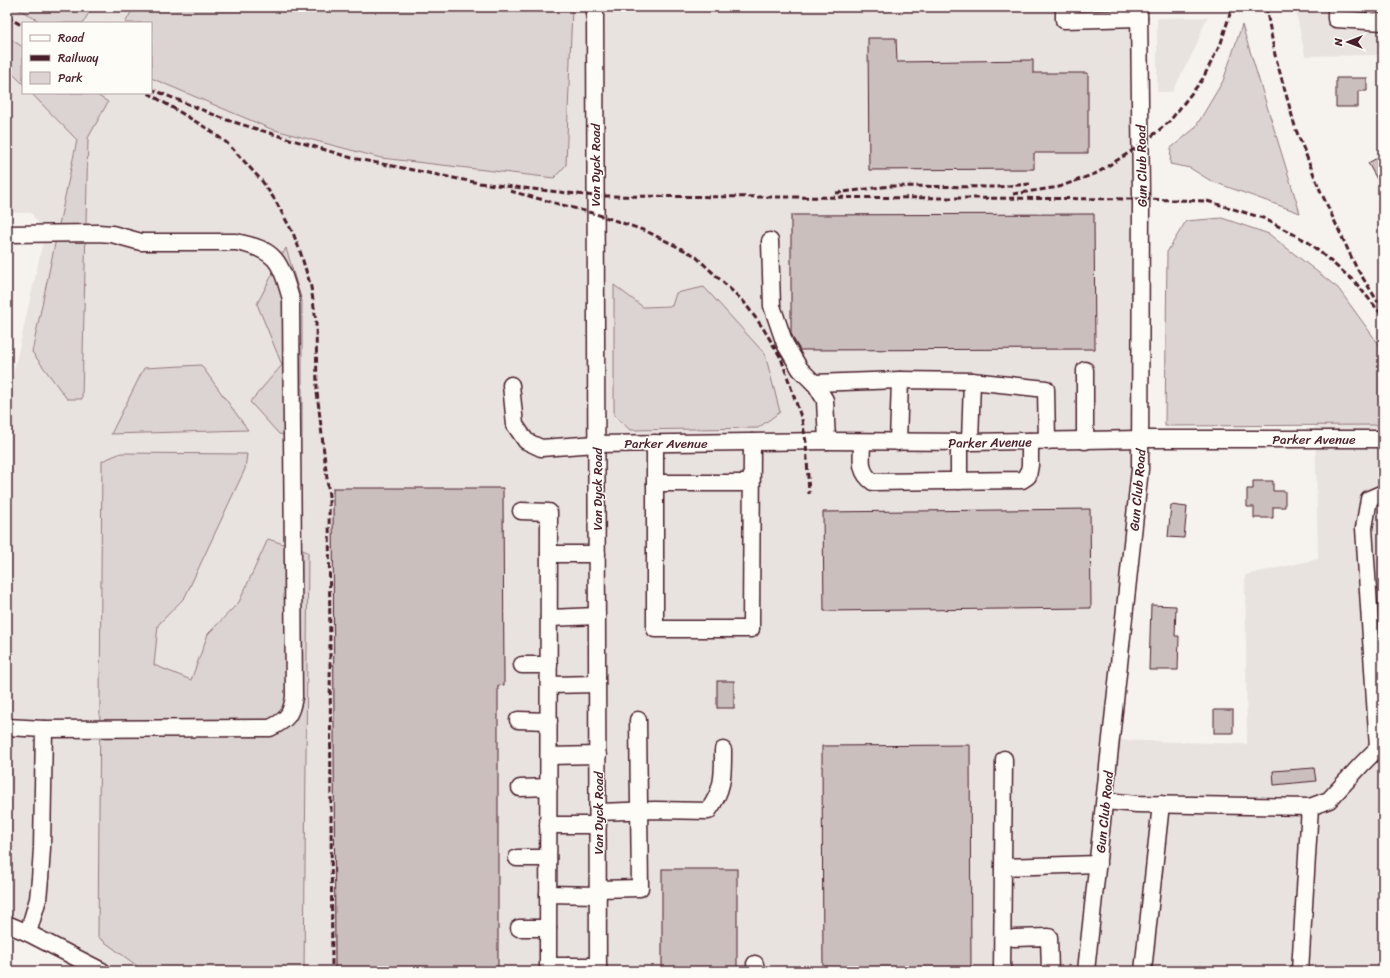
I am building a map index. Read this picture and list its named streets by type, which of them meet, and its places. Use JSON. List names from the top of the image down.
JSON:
{
  "streets": {
    "street": ["Van Dyck Road", "Gun Club Road", "Parker Avenue"]
  },
  "crossings": [
    ["Van Dyck Road", "Parker Avenue"],
    ["Gun Club Road", "Parker Avenue"]
  ],
  "legend": ["Road", "Railway", "Park"],
  "north": "left"
}
